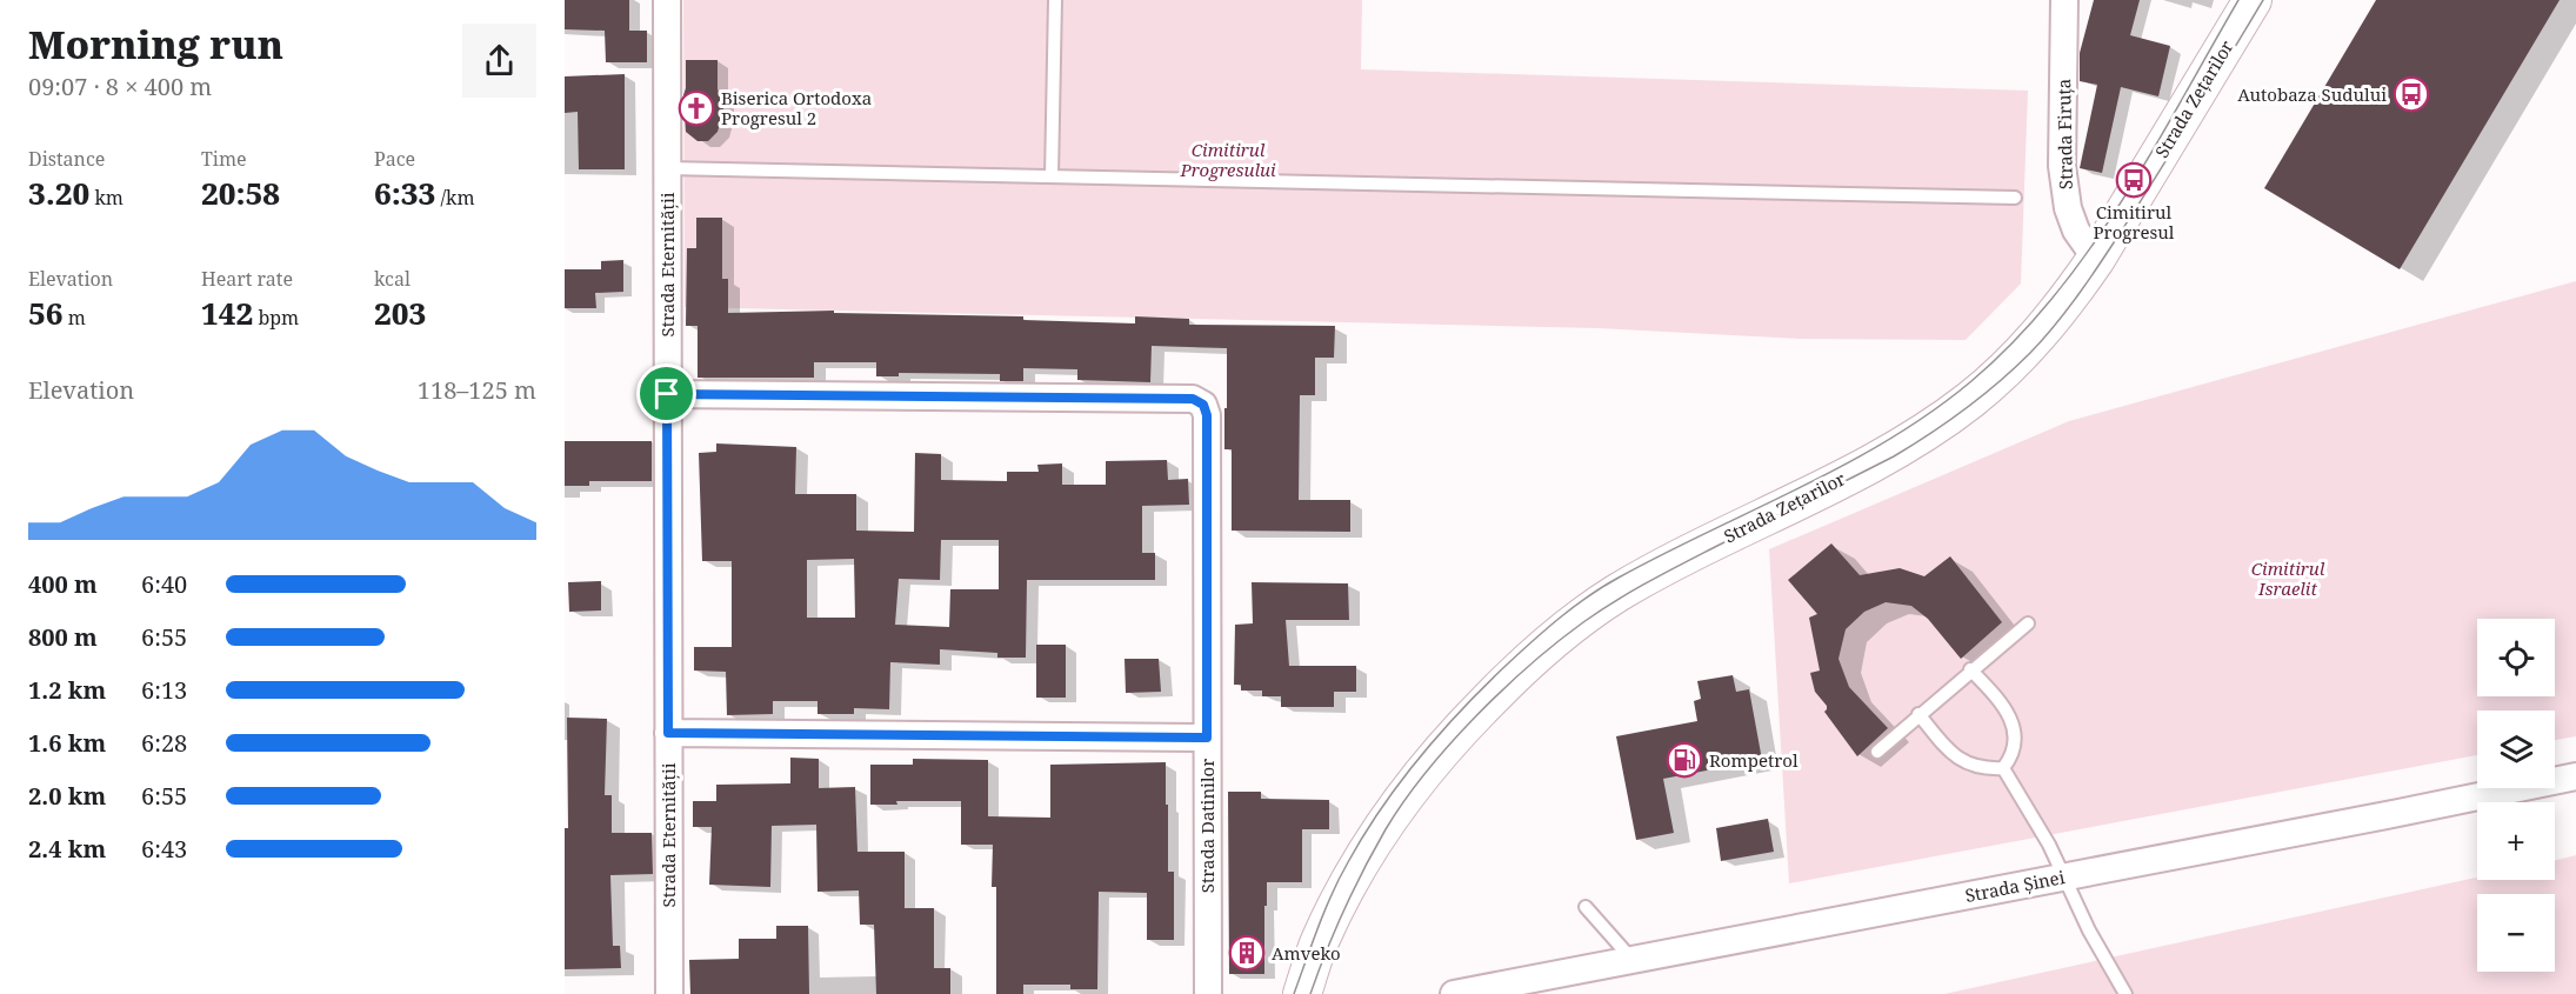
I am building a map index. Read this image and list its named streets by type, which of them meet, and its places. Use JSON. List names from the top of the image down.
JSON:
{
  "streets": {
    "main road": ["Strada Zețarilor"],
    "street": [
      "Strada Firuța",
      "Strada Eternității",
      "Strada Datinilor",
      "Strada Șinei"
    ]
  },
  "crossings": [
    ["Strada Zețarilor", "Strada Firuța"],
    ["Strada Eternității", "Strada Datinilor"]
  ],
  "parks": ["Cimitirul Progresului", "Cimitirul Israelit"],
  "places": {
    "bus stop": ["Autobaza Sudului", "Cimitirul Progresul"],
    "church": ["Biserica Ortodoxa Progresul 2"],
    "fuel station": ["Rompetrol"],
    "building": ["Amveko"]
  },
  "page": {
    "heading": ["Morning run", "09:07 · 8 × 400 m"],
    "stats": [
      ["Distance", "3.20 km"],
      ["Time", "20:58"],
      ["Pace", "6:33 /km"],
      ["Elevation", "56 m"],
      ["Heart rate", "142 bpm"],
      ["kcal", "203"]
    ],
    "chart": ["Elevation", "118–125 m"],
    "list": [
      {
        "name": "400 m",
        "note": "6:40"
      },
      {
        "name": "800 m",
        "note": "6:55"
      },
      {
        "name": "1.2 km",
        "note": "6:13"
      },
      {
        "name": "1.6 km",
        "note": "6:28"
      },
      {
        "name": "2.0 km",
        "note": "6:55"
      },
      {
        "name": "2.4 km",
        "note": "6:43"
      }
    ],
    "map_buttons": ["+", "−"]
  }
}
